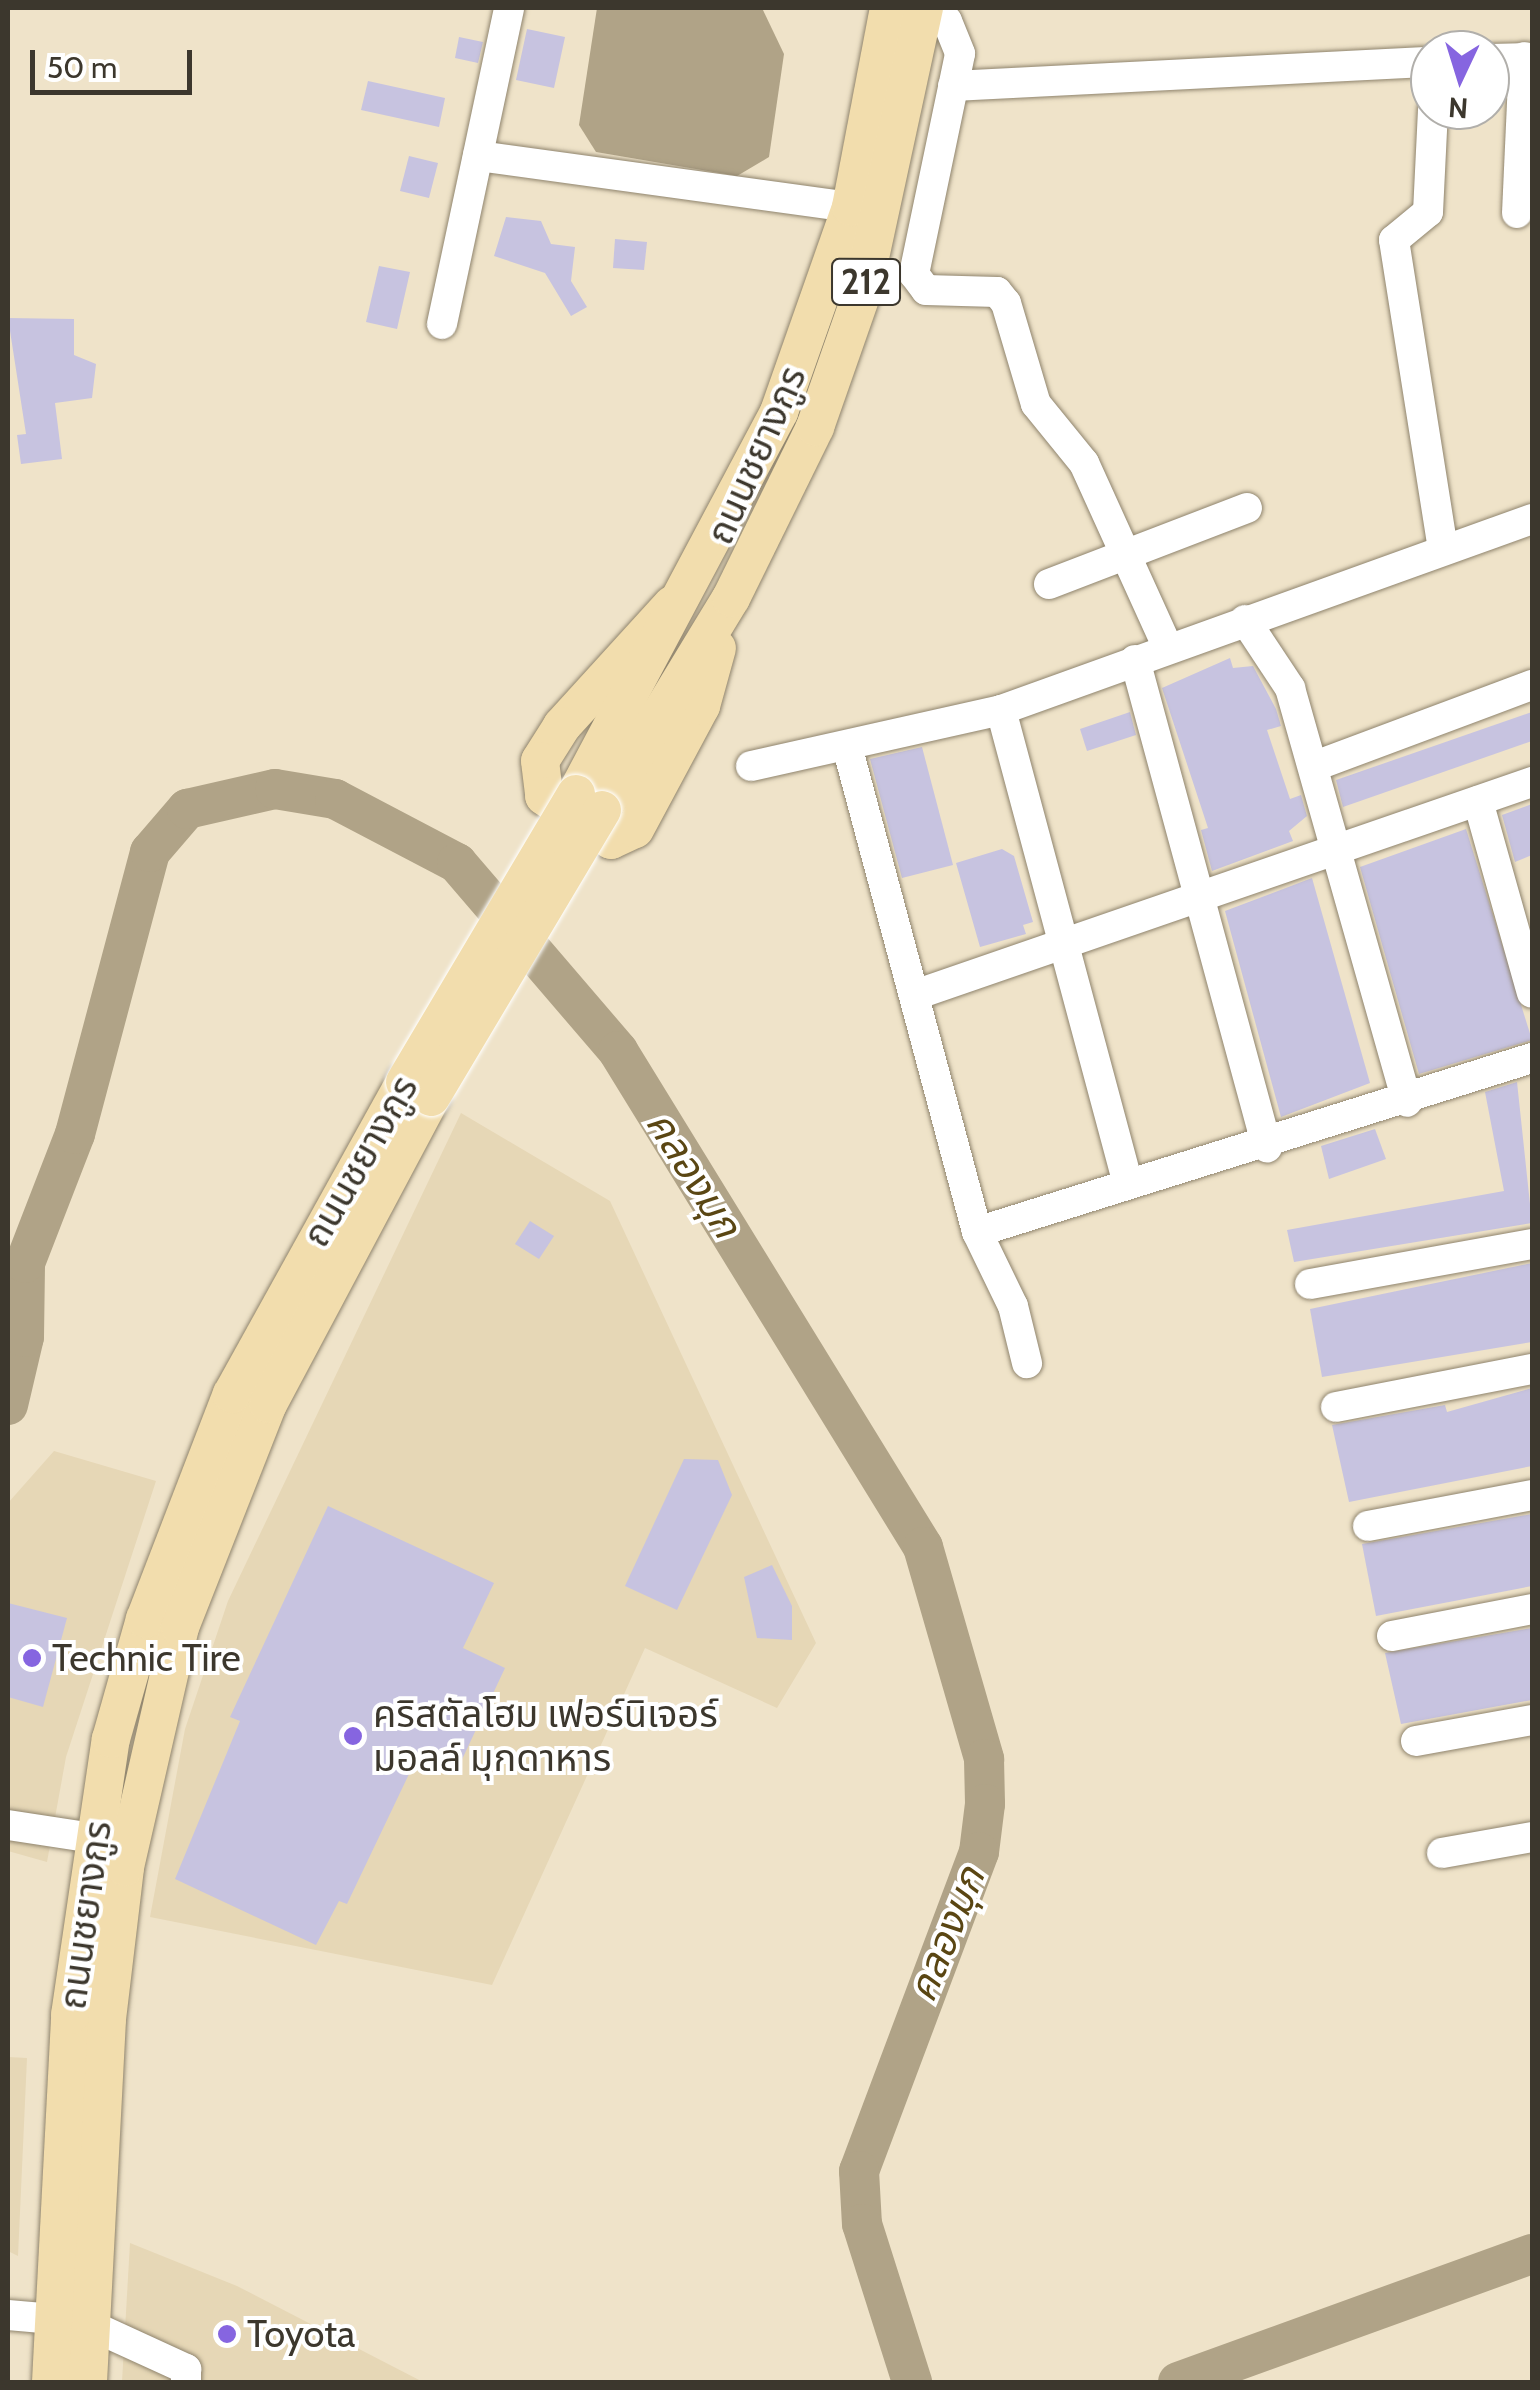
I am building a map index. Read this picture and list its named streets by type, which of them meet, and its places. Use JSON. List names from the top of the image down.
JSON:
{
  "streets": {
    "main road": ["212", "ถนนชยางกูร"]
  },
  "water": ["คลองมุก"],
  "places": ["Technic Tire", "คริสตัลโฮม เฟอร์นิเจอร์ มอลล์ มุกดาหาร", "Toyota"],
  "scale_bar": "50 m",
  "north": "bottom"
}
